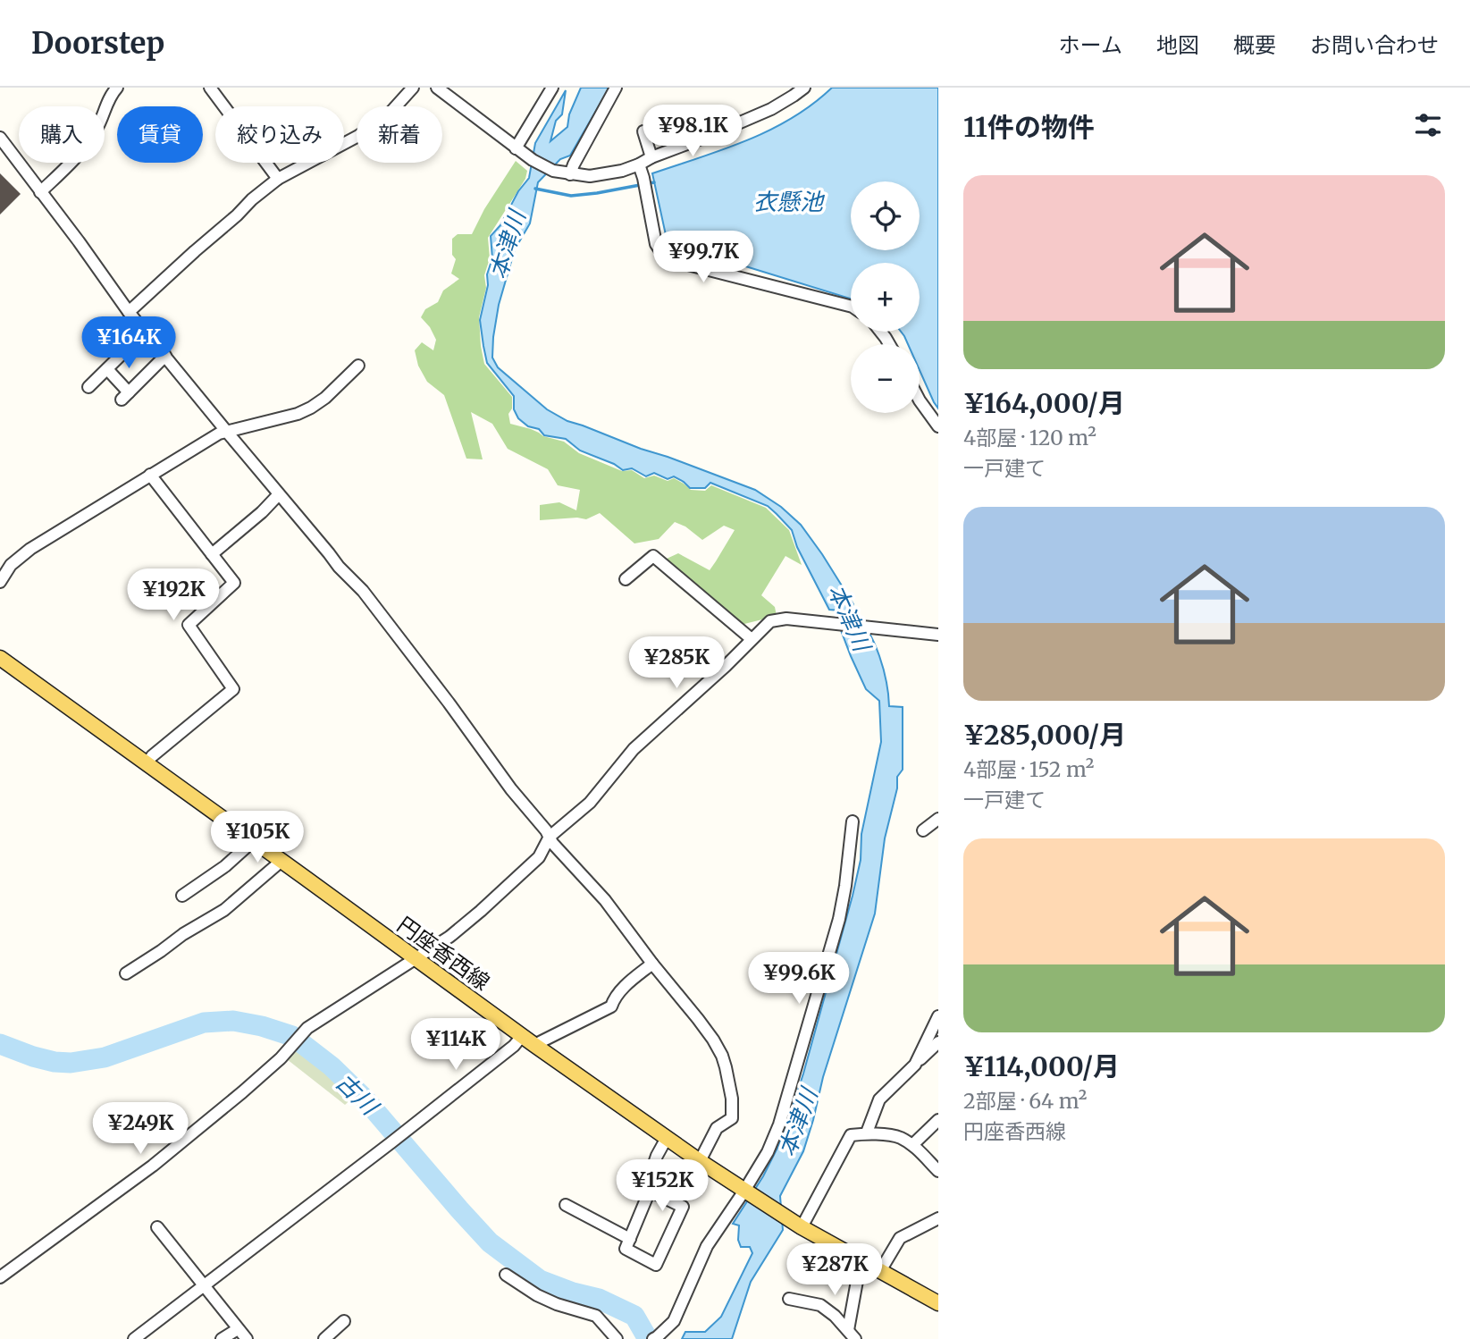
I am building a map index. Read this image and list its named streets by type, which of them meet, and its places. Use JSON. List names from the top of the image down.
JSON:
{
  "streets": {
    "main road": ["円座香西線"]
  },
  "water": ["衣懸池", "本津川", "古川"],
  "page": {
    "header": "Doorstep",
    "nav": [
      "ホーム",
      "地図",
      "概要",
      "お問い合わせ"
    ],
    "heading": "11件の物件",
    "price": [
      "¥98.1K",
      "¥99.7K",
      "¥164K",
      "¥192K",
      "¥285K",
      "¥105K",
      "¥99.6K",
      "¥114K",
      "¥249K",
      "¥152K",
      "¥287K"
    ],
    "chip": [
      "購入",
      "賃貸",
      "絞り込み",
      "新着"
    ],
    "list": [
      {
        "name": "¥164,000/月",
        "note": "4部屋 · 120 m² · 一戸建て"
      },
      {
        "name": "¥285,000/月",
        "note": "4部屋 · 152 m² · 一戸建て"
      },
      {
        "name": "¥114,000/月",
        "note": "2部屋 · 64 m² · 円座香西線"
      }
    ],
    "map_buttons": ["+", "−"]
  }
}
